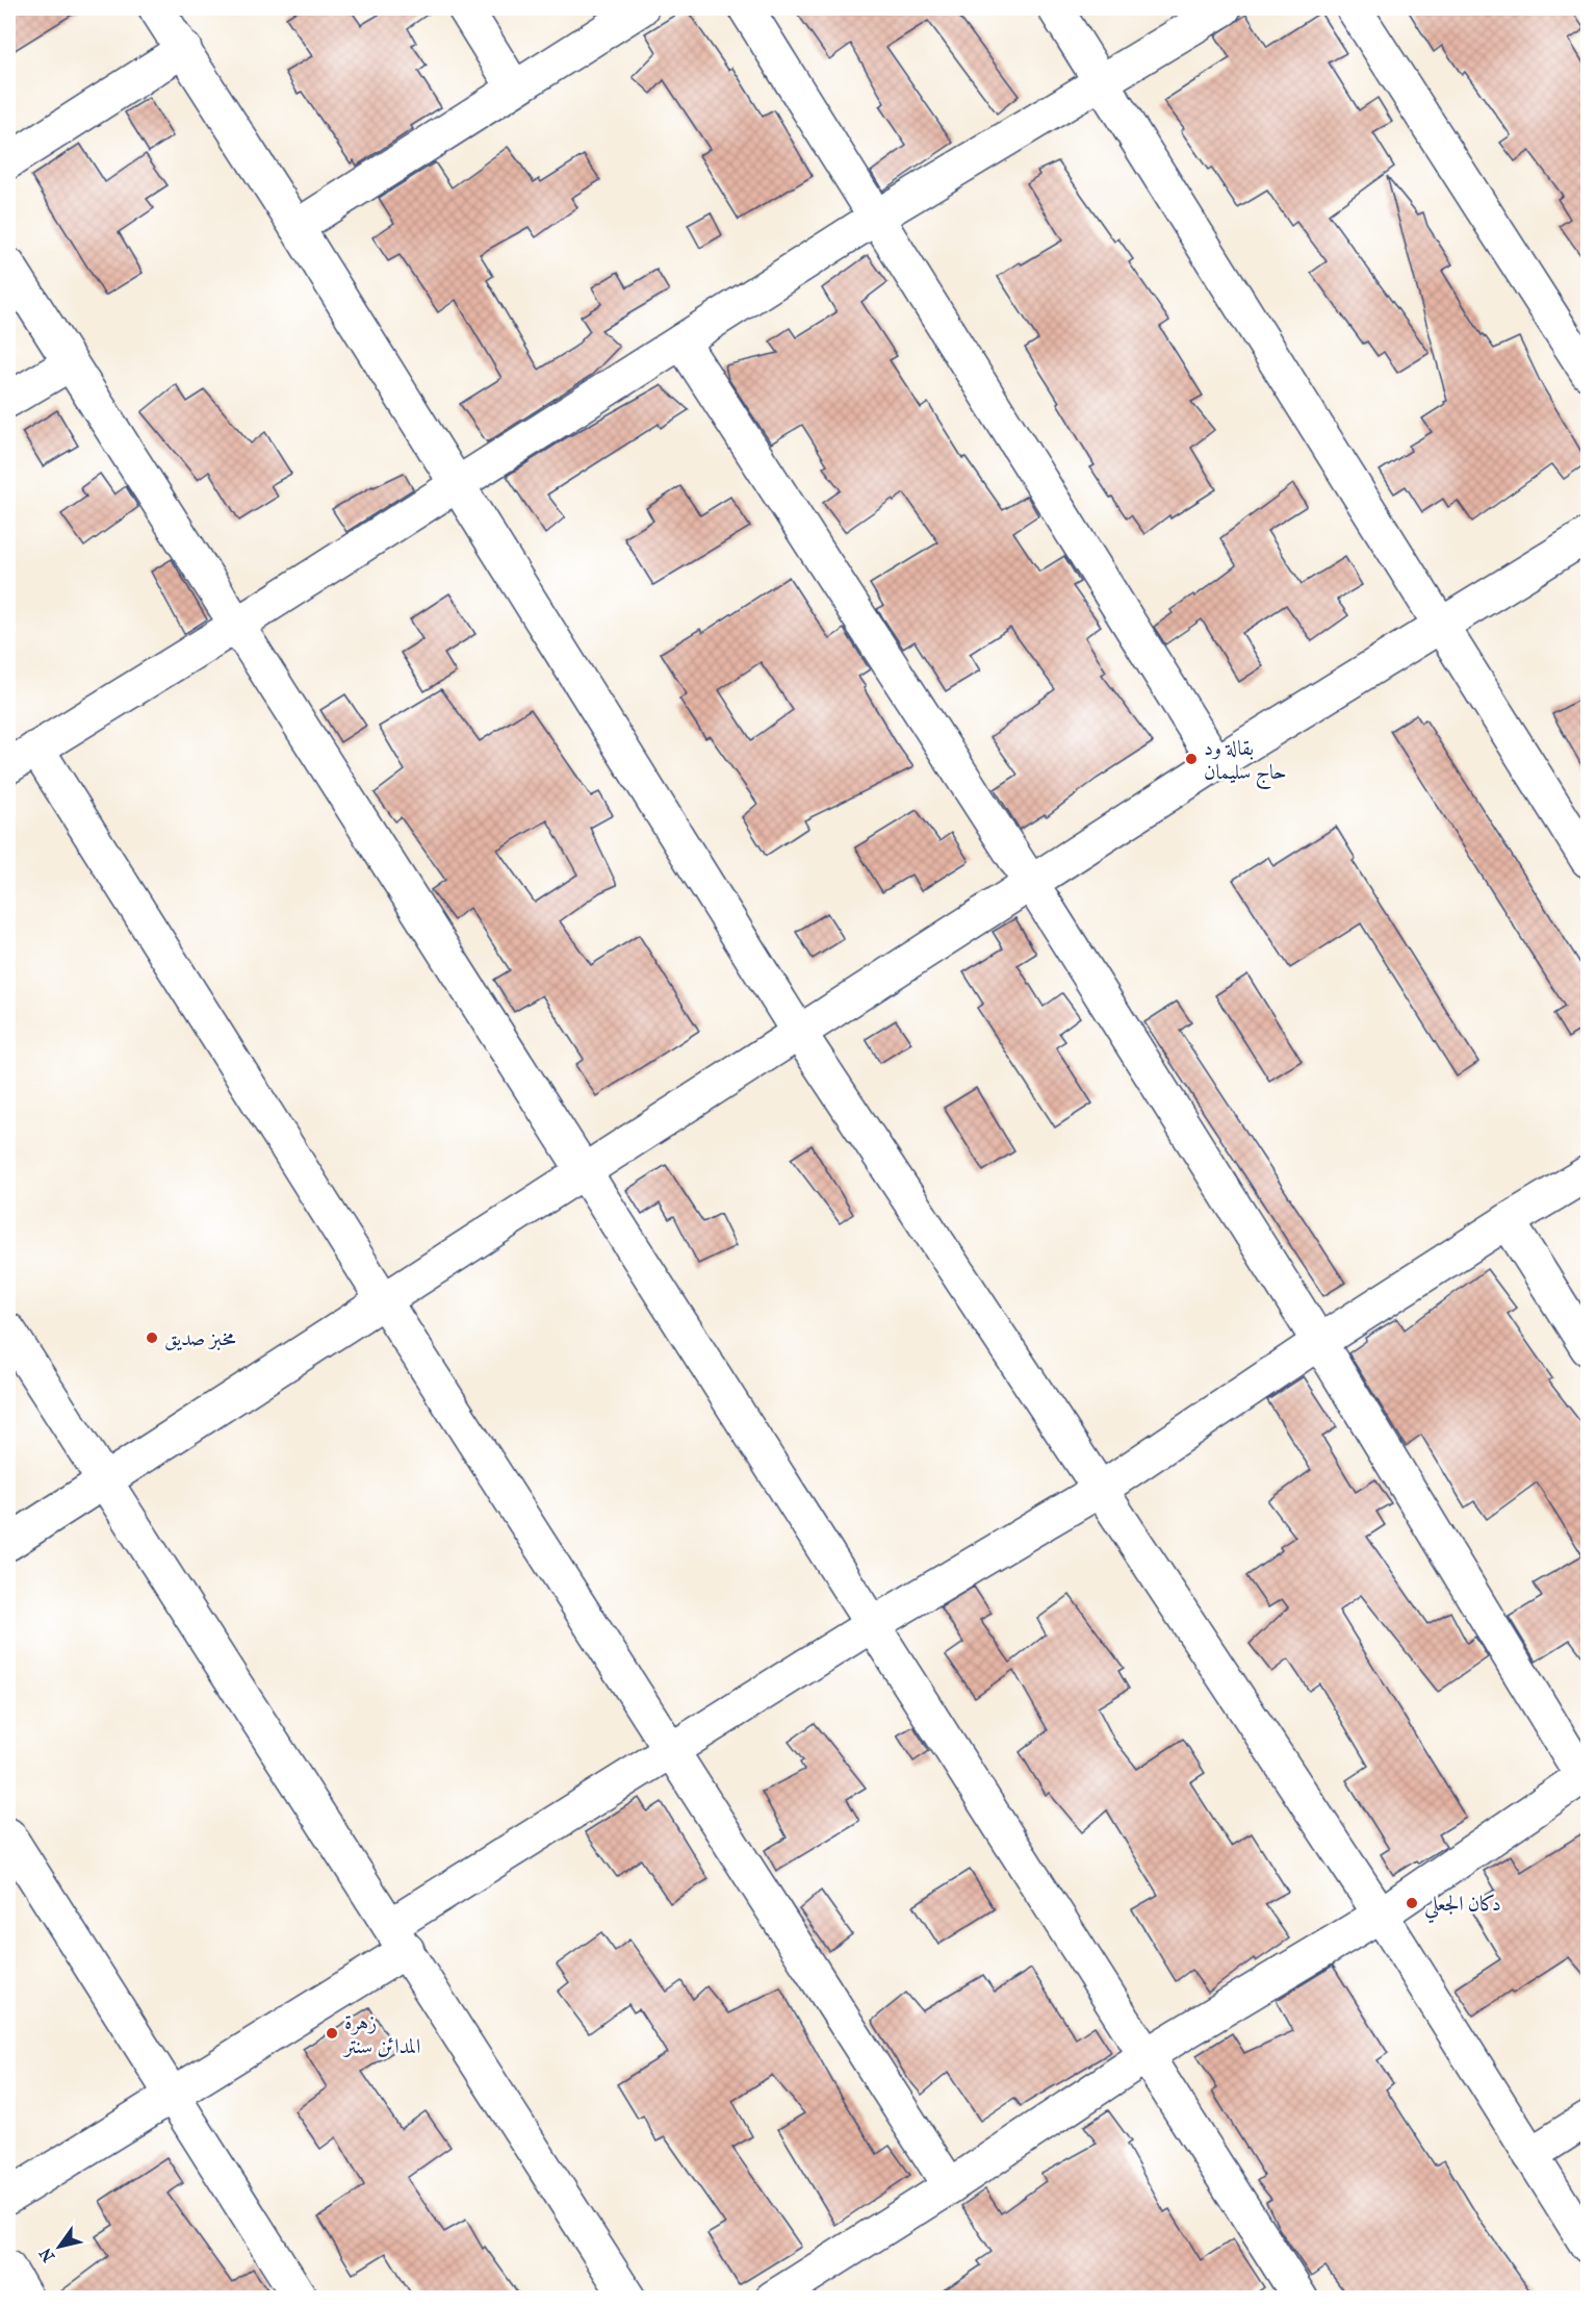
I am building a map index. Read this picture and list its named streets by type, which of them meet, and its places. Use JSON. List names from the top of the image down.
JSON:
{
  "places": [
    "بقالة ود حاج سليمان",
    "مخبز صديق",
    "دكان الجعلي",
    "زهرة المدائن سنتر"
  ],
  "north": "bottom left"
}
